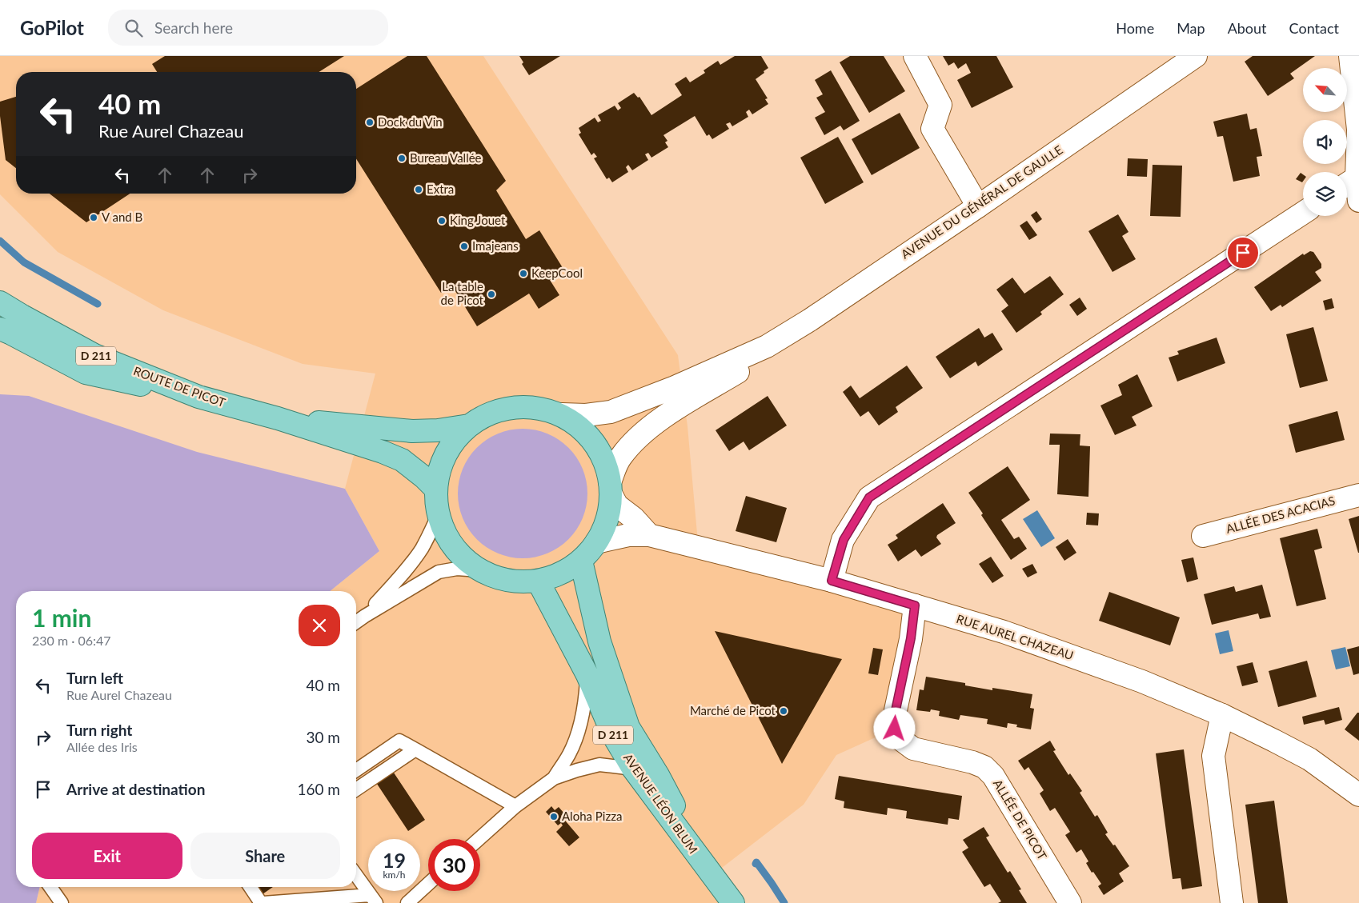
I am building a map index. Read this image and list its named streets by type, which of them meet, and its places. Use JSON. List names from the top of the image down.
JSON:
{
  "streets": {
    "main road": ["D 211", "ROUTE DE PICOT", "AVENUE LÉON BLUM"],
    "street": [
      "AVENUE DU GÉNÉRAL DE GAULLE",
      "ALLÉE DES ACACIAS",
      "RUE AUREL CHAZEAU",
      "ALLÉE DE PICOT"
    ]
  },
  "crossings": [
    ["RUE AUREL CHAZEAU", "ALLÉE DE PICOT"]
  ],
  "places": [
    "Dock du Vin",
    "Bureau Vallée",
    "Extra",
    "V and B",
    "King Jouet",
    "Imajeans",
    "KeepCool",
    "La table de Picot",
    "Marché de Picot",
    "Aloha Pizza"
  ],
  "north": "top left",
  "page": {
    "header": "GoPilot",
    "search": "Search here",
    "nav": [
      "Home",
      "Map",
      "About",
      "Contact"
    ],
    "turn": ["40 m", "Rue Aurel Chazeau"],
    "heading": ["1 min", "230 m · 06:47"],
    "list": [
      {
        "name": "Turn left",
        "note": "Rue Aurel Chazeau",
        "value": "40 m"
      },
      {
        "name": "Turn right",
        "note": "Allée des Iris",
        "value": "30 m"
      },
      {
        "name": "Arrive at destination",
        "value": "160 m"
      }
    ],
    "buttons": ["Exit", "Share"],
    "speed": "19 km/h",
    "limit": "30"
  }
}
